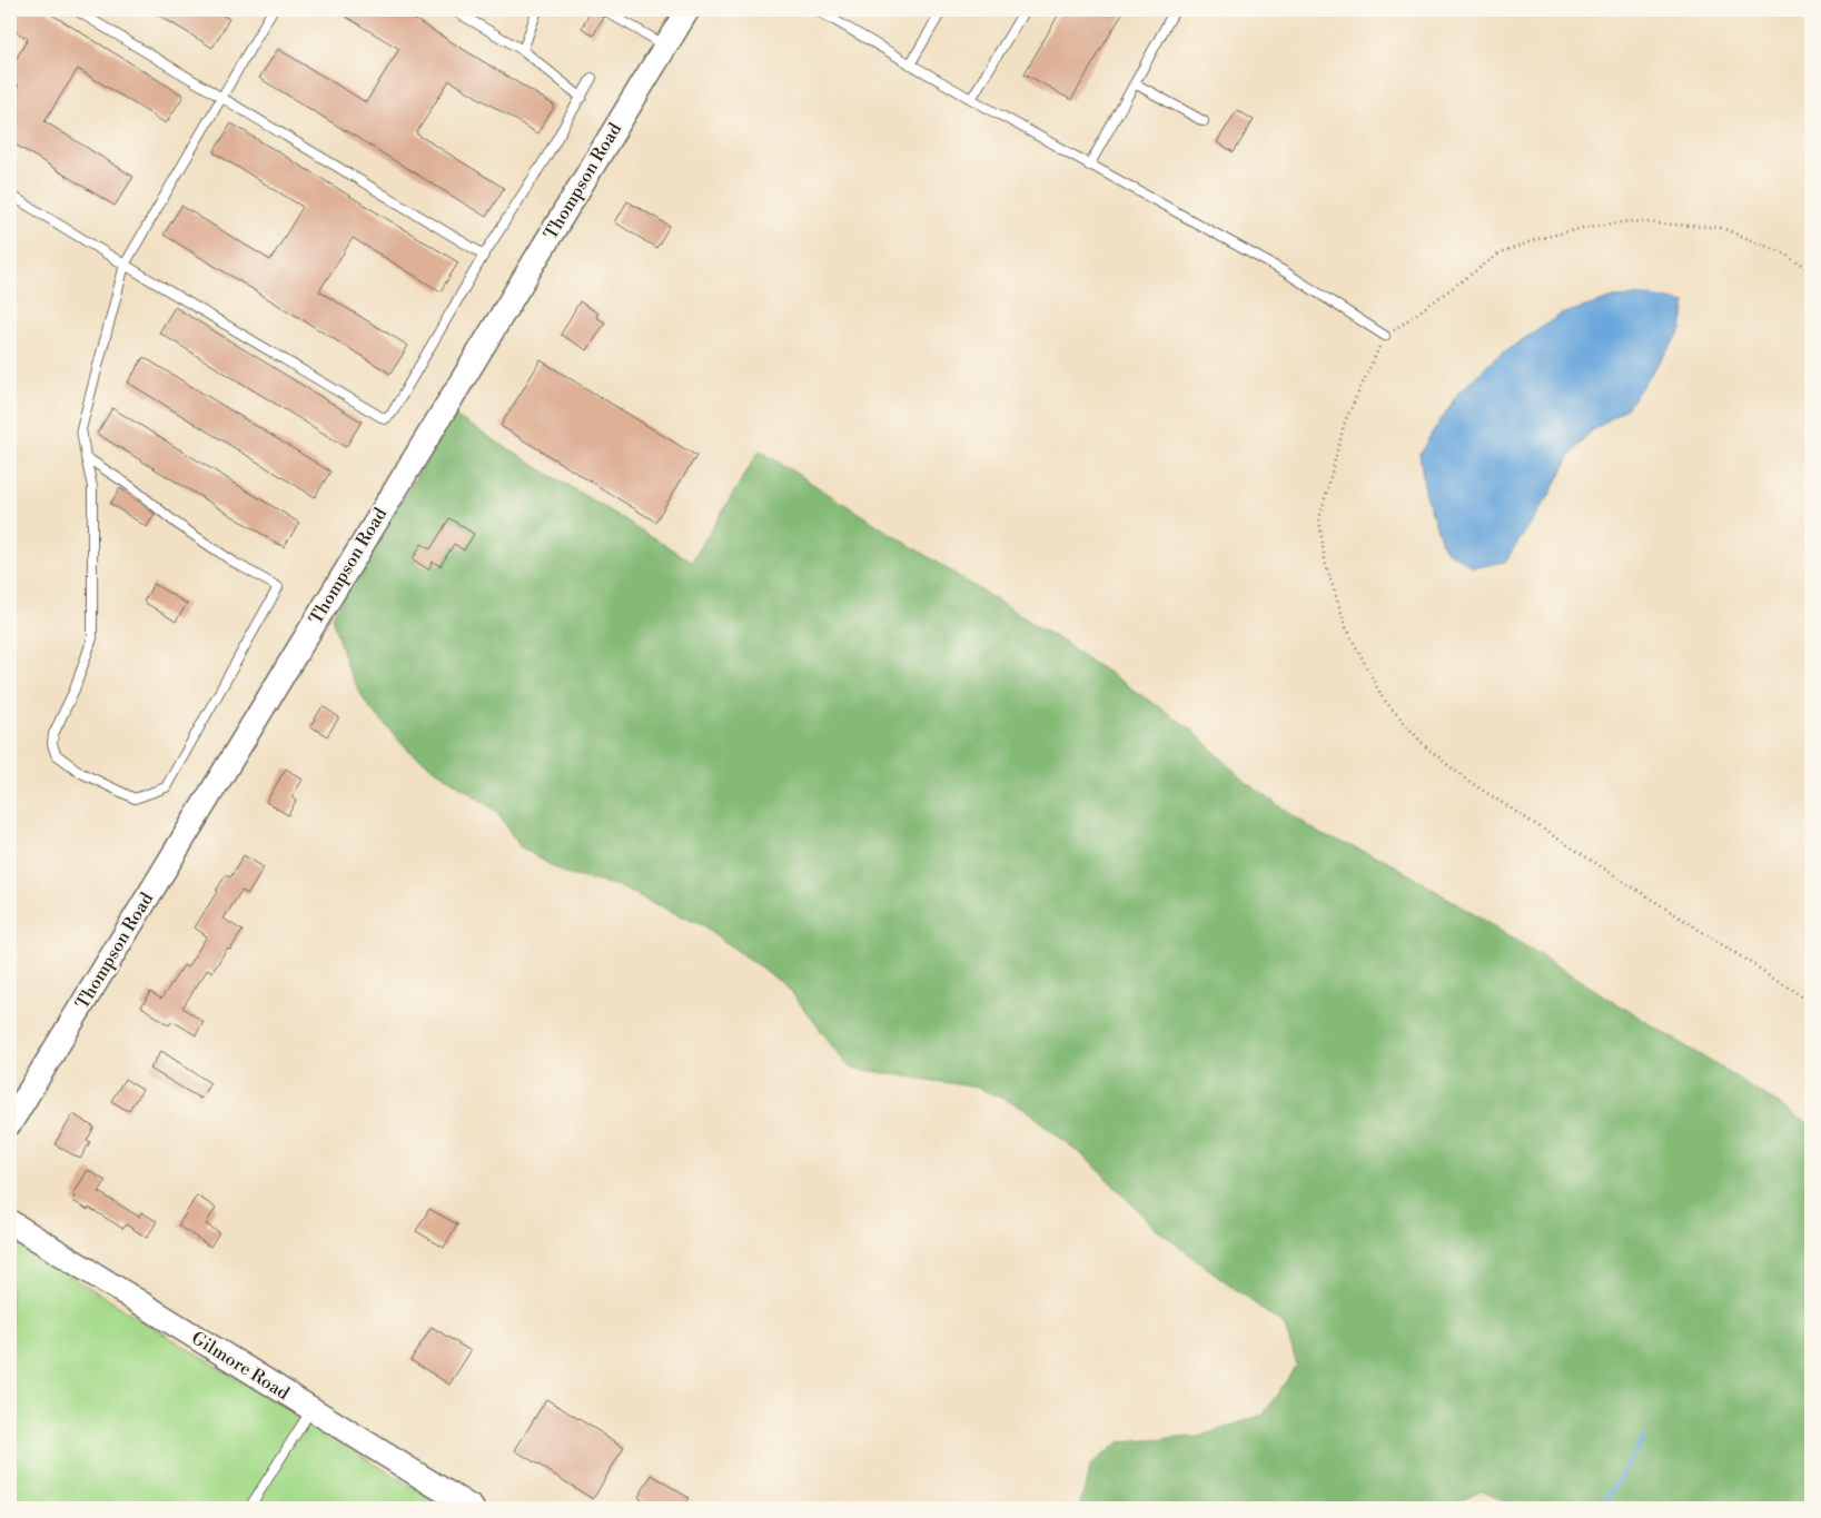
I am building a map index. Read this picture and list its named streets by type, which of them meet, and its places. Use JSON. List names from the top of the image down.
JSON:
{
  "streets": {
    "main road": ["Thompson Road", "Gilmore Road"]
  }
}
